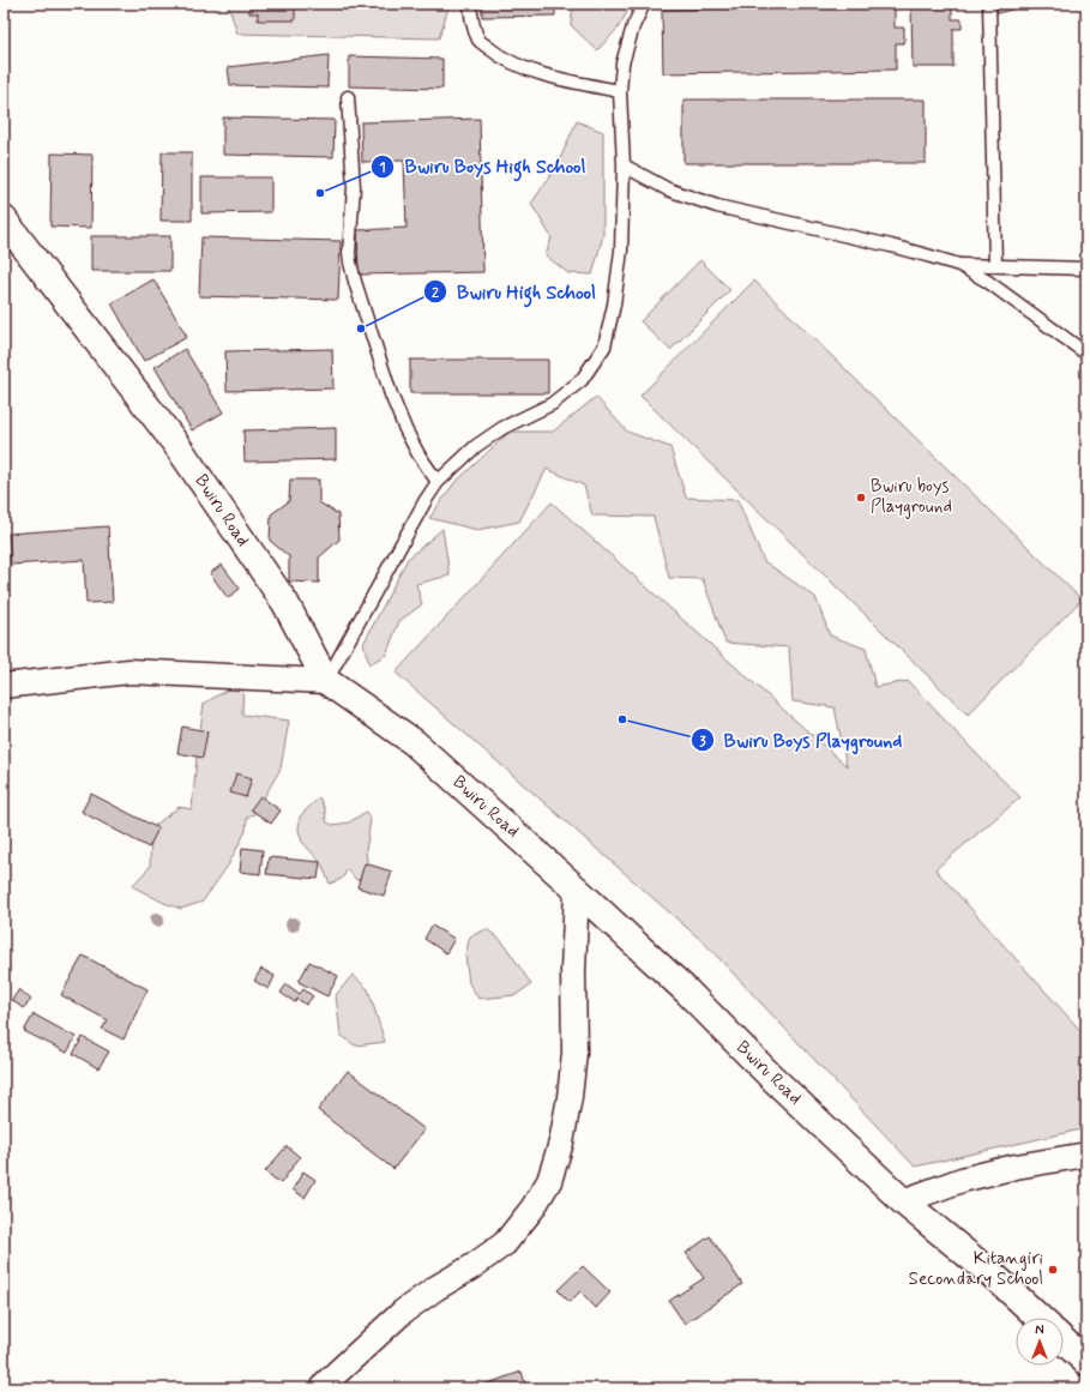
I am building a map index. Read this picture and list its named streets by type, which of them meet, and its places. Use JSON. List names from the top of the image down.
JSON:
{
  "streets": {
    "main road": ["Bwiru Road"]
  },
  "places": [
    "Bwiru Boys High School",
    "Bwiru High School",
    "Bwiru boys Playground",
    "Bwiru Boys Playground",
    "Kitangiri Secondary School"
  ],
  "north": "top"
}
